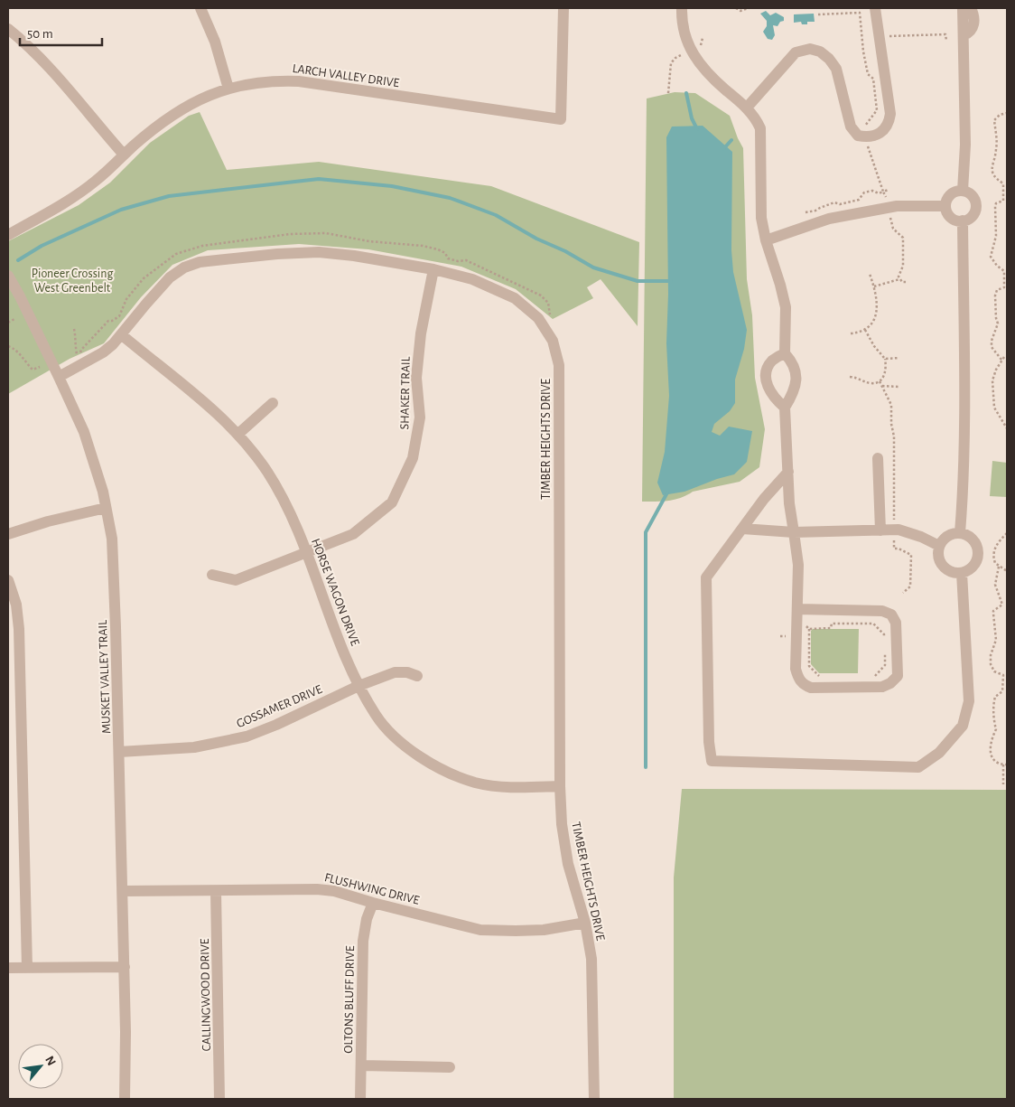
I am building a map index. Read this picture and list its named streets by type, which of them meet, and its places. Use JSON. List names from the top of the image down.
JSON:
{
  "streets": {
    "street": [
      "LARCH VALLEY DRIVE",
      "SHAKER TRAIL",
      "TIMBER HEIGHTS DRIVE",
      "HORSE WAGON DRIVE",
      "MUSKET VALLEY TRAIL",
      "GOSSAMER DRIVE",
      "FLUSHWING DRIVE",
      "CALLINGWOOD DRIVE",
      "OLTONS BLUFF DRIVE"
    ]
  },
  "crossings": [
    ["SHAKER TRAIL", "TIMBER HEIGHTS DRIVE"],
    ["SHAKER TRAIL", "HORSE WAGON DRIVE"],
    ["TIMBER HEIGHTS DRIVE", "HORSE WAGON DRIVE"],
    ["TIMBER HEIGHTS DRIVE", "MUSKET VALLEY TRAIL"],
    ["TIMBER HEIGHTS DRIVE", "FLUSHWING DRIVE"],
    ["HORSE WAGON DRIVE", "GOSSAMER DRIVE"],
    ["MUSKET VALLEY TRAIL", "GOSSAMER DRIVE"],
    ["MUSKET VALLEY TRAIL", "FLUSHWING DRIVE"],
    ["FLUSHWING DRIVE", "CALLINGWOOD DRIVE"],
    ["FLUSHWING DRIVE", "OLTONS BLUFF DRIVE"]
  ],
  "parks": ["Pioneer Crossing West Greenbelt"],
  "scale_bar": "50 m",
  "north": "top right"
}
